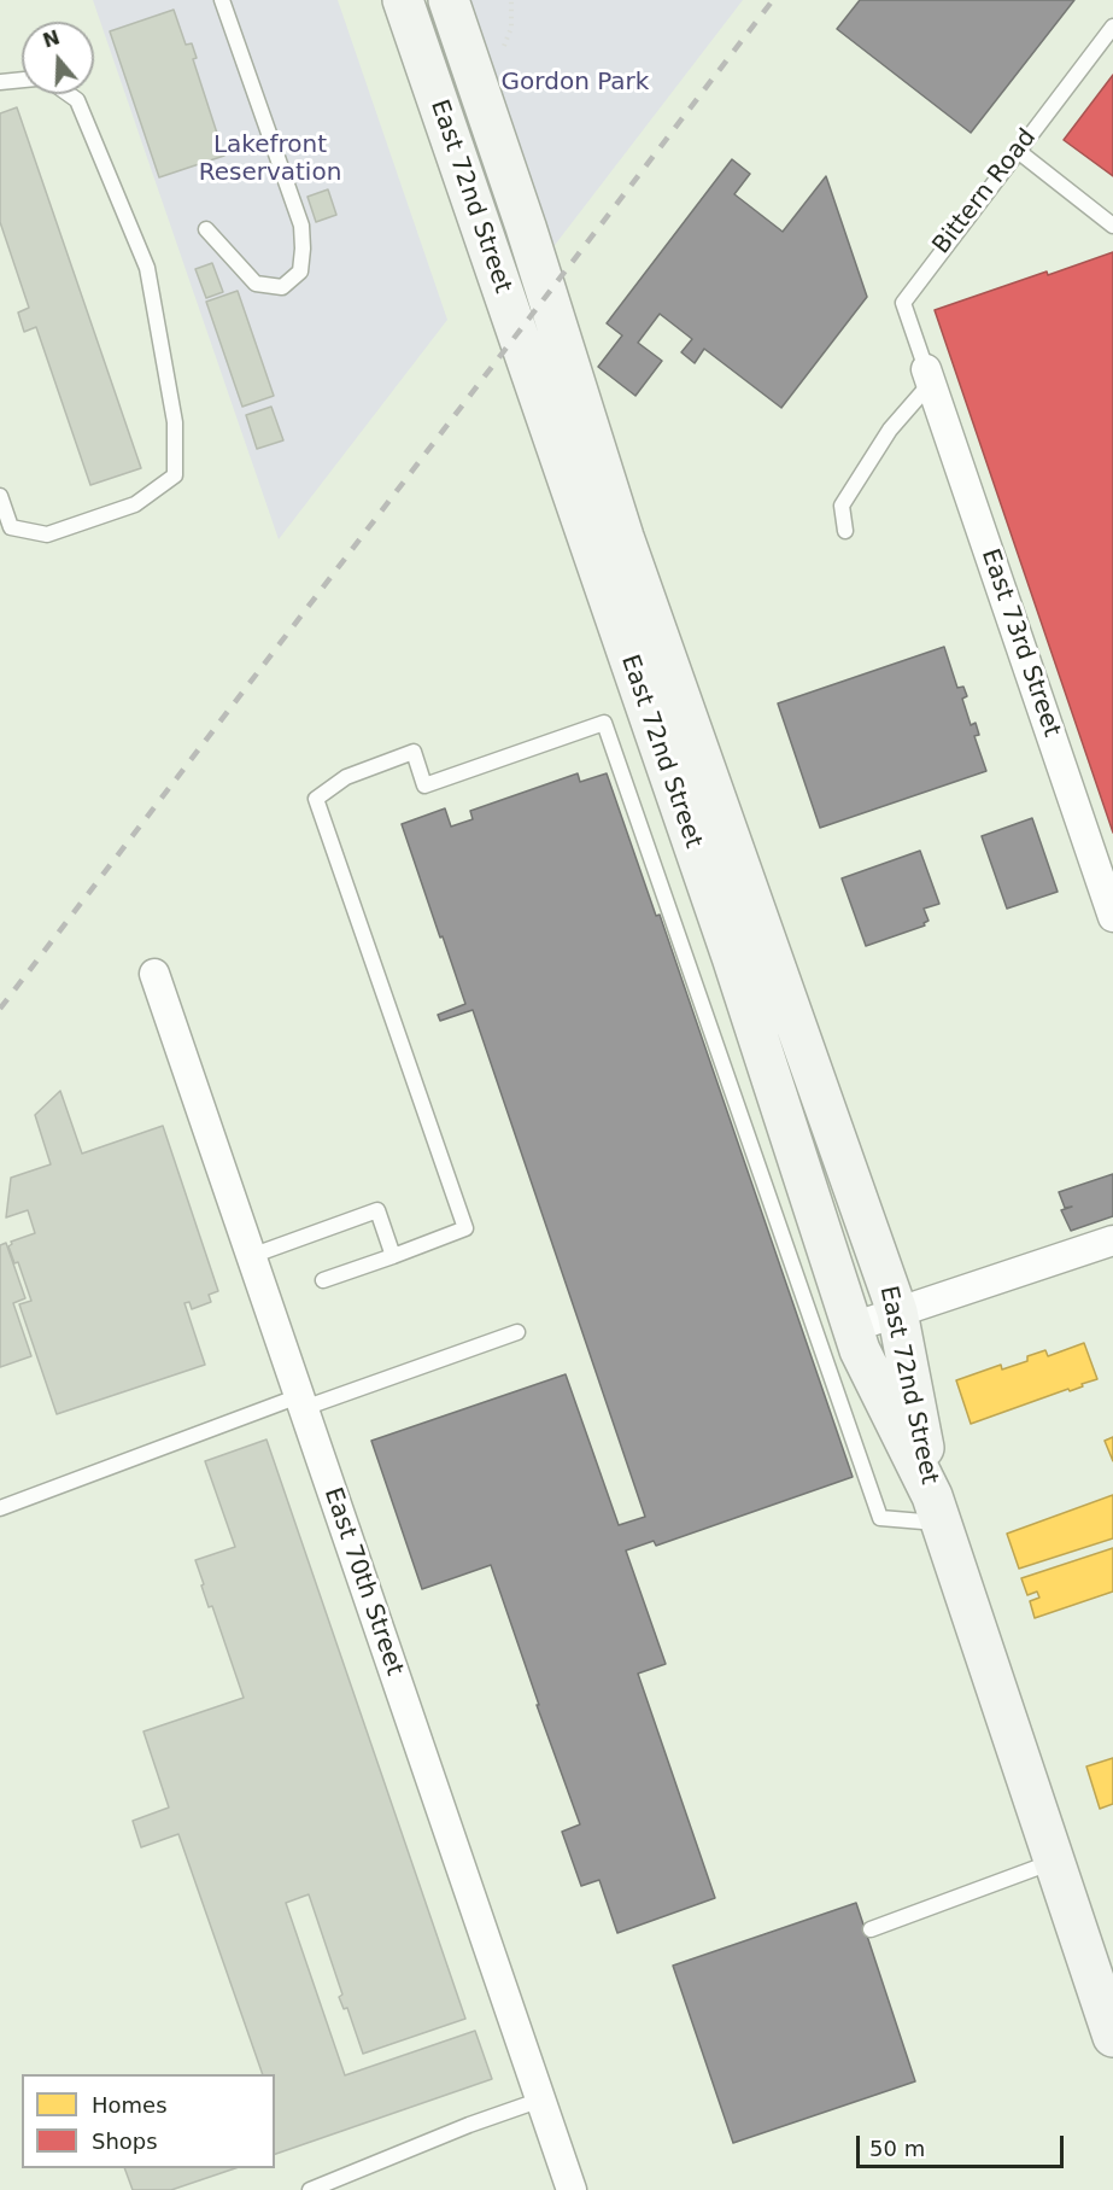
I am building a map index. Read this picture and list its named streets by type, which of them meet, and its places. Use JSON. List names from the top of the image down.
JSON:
{
  "streets": {
    "main road": ["East 72nd Street"],
    "street": ["East 73rd Street", "East 70th Street"],
    "lane": ["Bittern Road"]
  },
  "crossings": [
    ["Bittern Road", "East 73rd Street"]
  ],
  "parks": ["Gordon Park", "Lakefront Reservation"],
  "legend": ["Homes", "Shops"],
  "scale_bar": "50 m",
  "north": "top"
}
